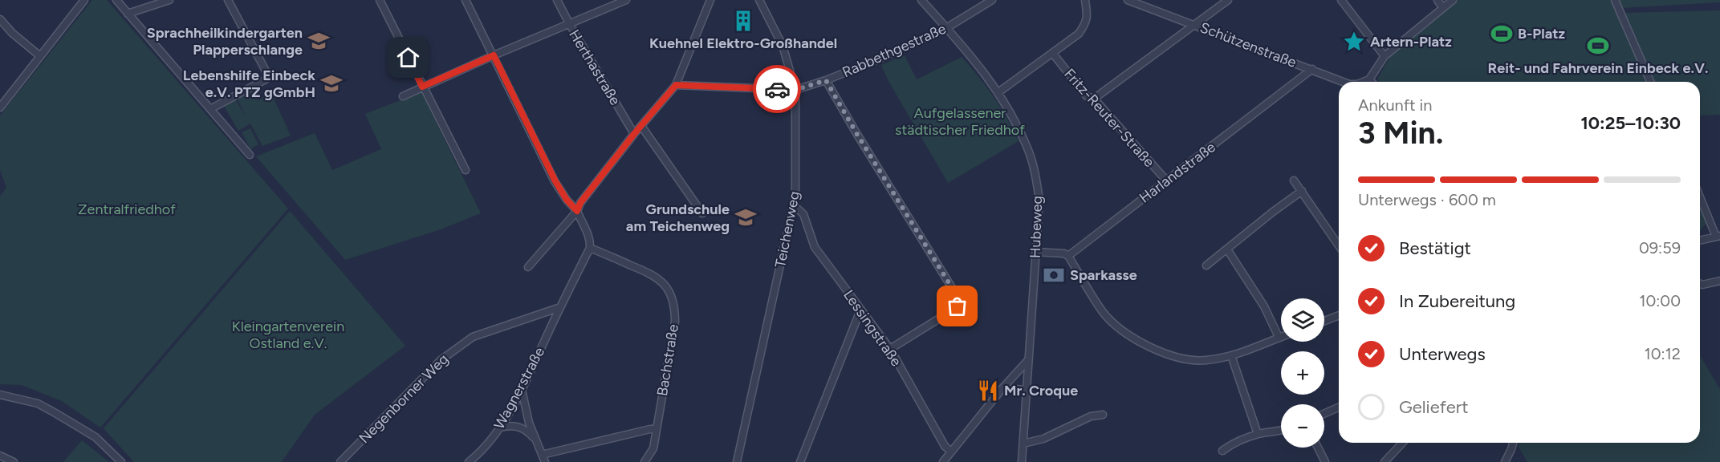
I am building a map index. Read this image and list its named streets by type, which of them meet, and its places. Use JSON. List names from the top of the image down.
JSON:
{
  "streets": {
    "street": [
      "Schützenstraße",
      "Rabbethgestraße",
      "Herthastraße",
      "Fritz-Reuter-Straße",
      "Harlandstraße",
      "Hubeweg",
      "Teichenweg",
      "Lessingstraße",
      "Bachstraße",
      "Wagnerstraße",
      "Negenborner Weg"
    ]
  },
  "crossings": [
    ["Schützenstraße", "Harlandstraße"],
    ["Rabbethgestraße", "Hubeweg"],
    ["Rabbethgestraße", "Teichenweg"],
    ["Fritz-Reuter-Straße", "Harlandstraße"],
    ["Teichenweg", "Lessingstraße"],
    ["Wagnerstraße", "Negenborner Weg"]
  ],
  "parks": ["Aufgelassener städtischer Friedhof", "Zentralfriedhof", "Kleingartenverein Ostland e.V."],
  "places": {
    "building": ["Kuehnel Elektro-Großhandel"],
    "sports": ["B-Platz", "Reit- und Fahrverein Einbeck e.V."],
    "school or university": ["Sprachheilkindergarten Plapperschlange", "Lebenshilfe Einbeck e.V. PTZ gGmbH", "Grundschule am Teichenweg"],
    "place": ["Artern-Platz"],
    "bank": ["Sparkasse"],
    "restaurant": ["Mr. Croque"]
  },
  "page": {
    "heading": ["3 Min.", "Ankunft in", "10:25–10:30"],
    "bar": "Unterwegs · 600 m",
    "list": [
      ["Bestätigt", "09:59"],
      ["In Zubereitung", "10:00"],
      ["Unterwegs", "10:12"],
      "Geliefert"
    ],
    "map_buttons": ["+", "−"]
  }
}
